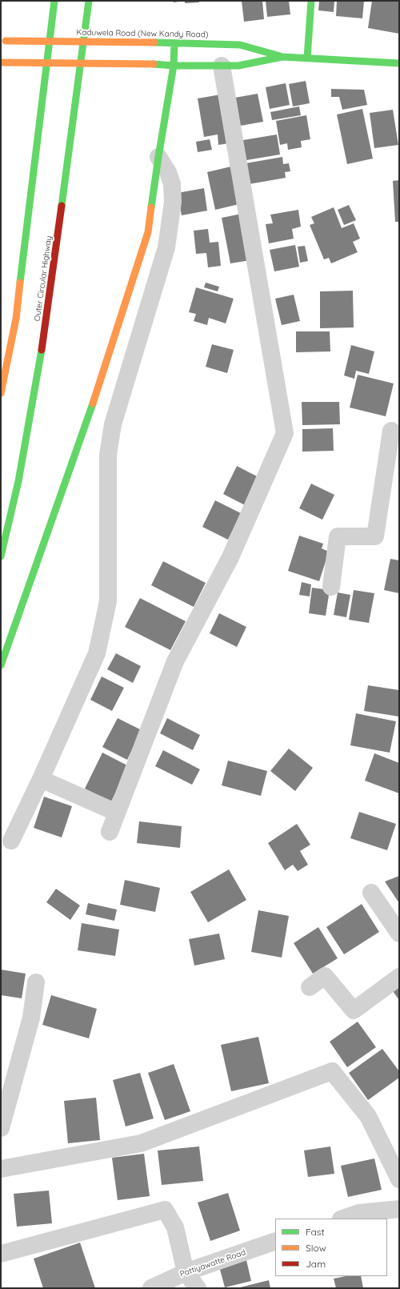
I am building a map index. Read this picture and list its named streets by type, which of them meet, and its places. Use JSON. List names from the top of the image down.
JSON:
{
  "streets": {
    "main road": ["Kaduwela Road (New Kandy Road)", "Outer Circular Highway"],
    "street": ["Pattiyawatte Road"]
  },
  "legend": ["Fast", "Slow", "Jam"]
}
